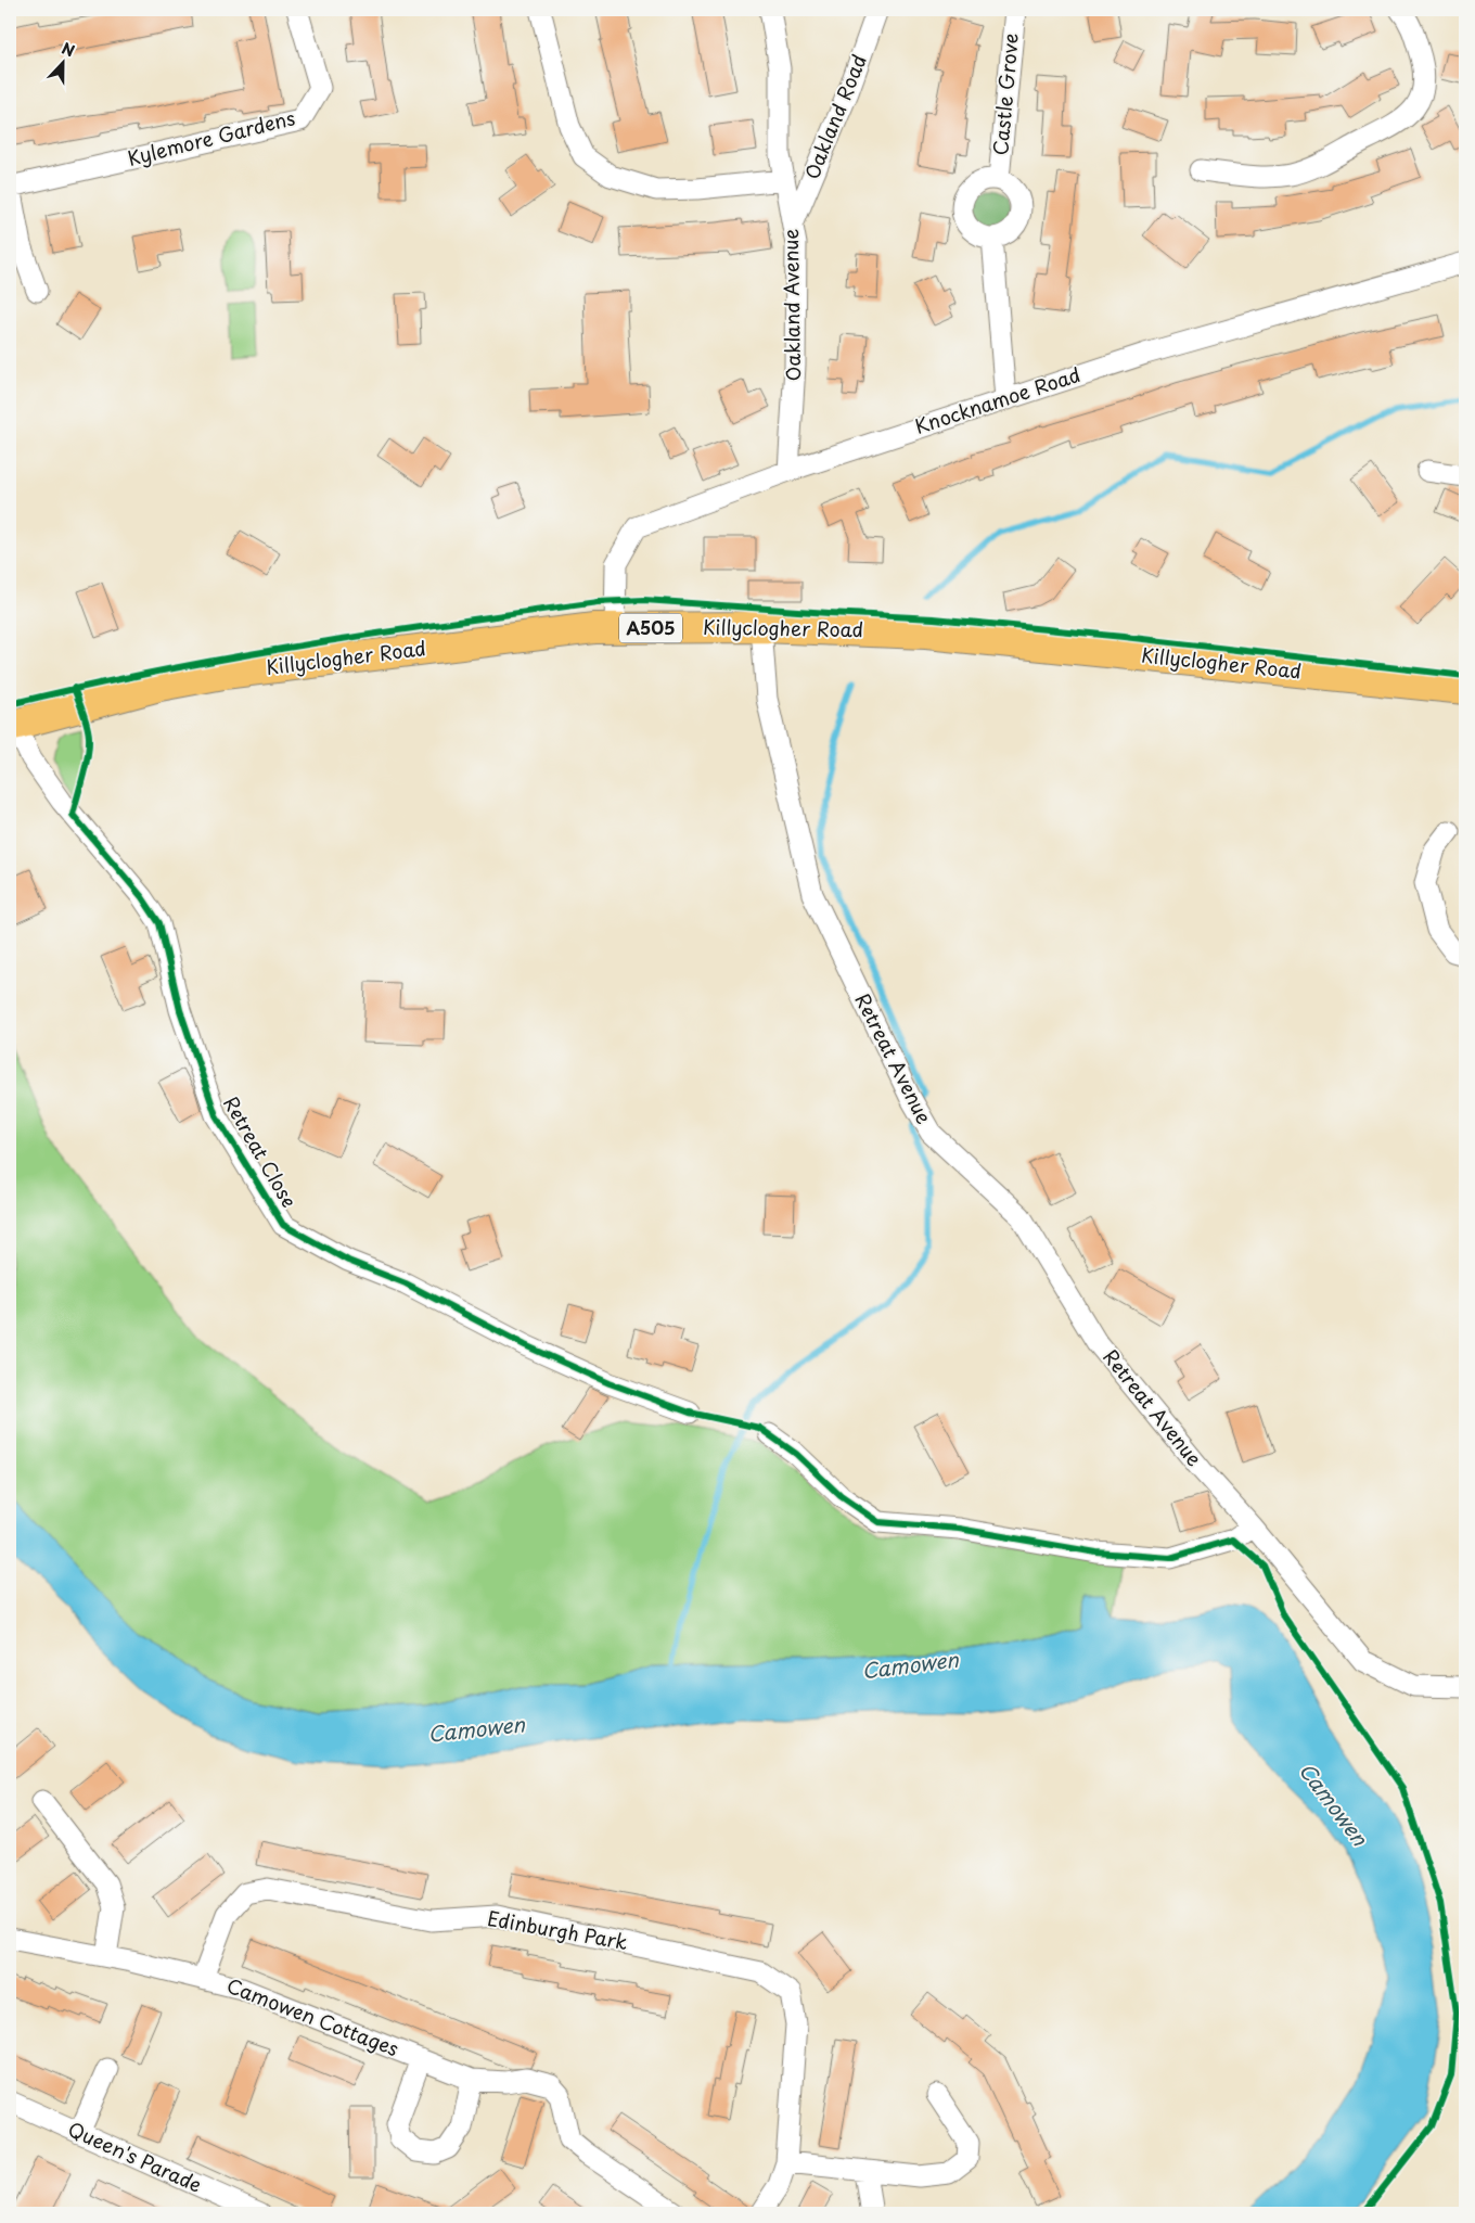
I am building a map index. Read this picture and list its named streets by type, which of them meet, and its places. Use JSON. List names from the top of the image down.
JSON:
{
  "streets": {
    "highway": ["A505", "Killyclogher Road"],
    "street": [
      "Castle Grove",
      "Oakland Road",
      "Kylemore Gardens",
      "Oakland Avenue",
      "Knocknamoe Road",
      "Retreat Avenue",
      "Retreat Close",
      "Edinburgh Park",
      "Camowen Cottages",
      "Queen's Parade"
    ]
  },
  "crossings": [
    ["Oakland Road", "Oakland Avenue"],
    ["Oakland Avenue", "Knocknamoe Road"],
    ["Knocknamoe Road", "Killyclogher Road"],
    ["Killyclogher Road", "Retreat Avenue"],
    ["Killyclogher Road", "Retreat Close"],
    ["Edinburgh Park", "Camowen Cottages"]
  ],
  "water": ["Camowen"],
  "north": "top"
}
